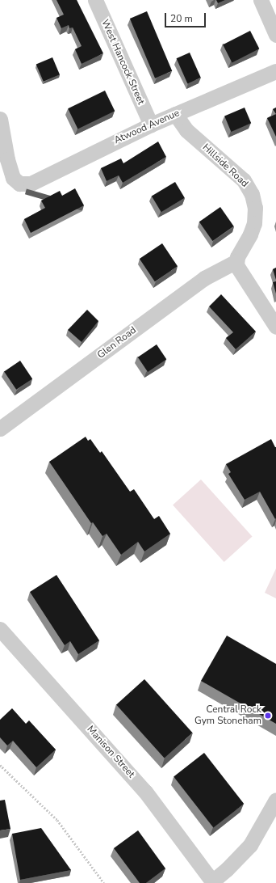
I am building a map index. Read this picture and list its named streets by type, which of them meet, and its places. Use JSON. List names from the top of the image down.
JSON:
{
  "streets": {
    "street": [
      "West Hancock Street",
      "Atwood Avenue",
      "Hillside Road",
      "Glen Road",
      "Manison Street"
    ]
  },
  "crossings": [
    ["West Hancock Street", "Atwood Avenue"],
    ["Atwood Avenue", "Hillside Road"],
    ["Hillside Road", "Glen Road"]
  ],
  "places": ["Central Rock Gym Stoneham"],
  "scale_bar": "20 m"
}
